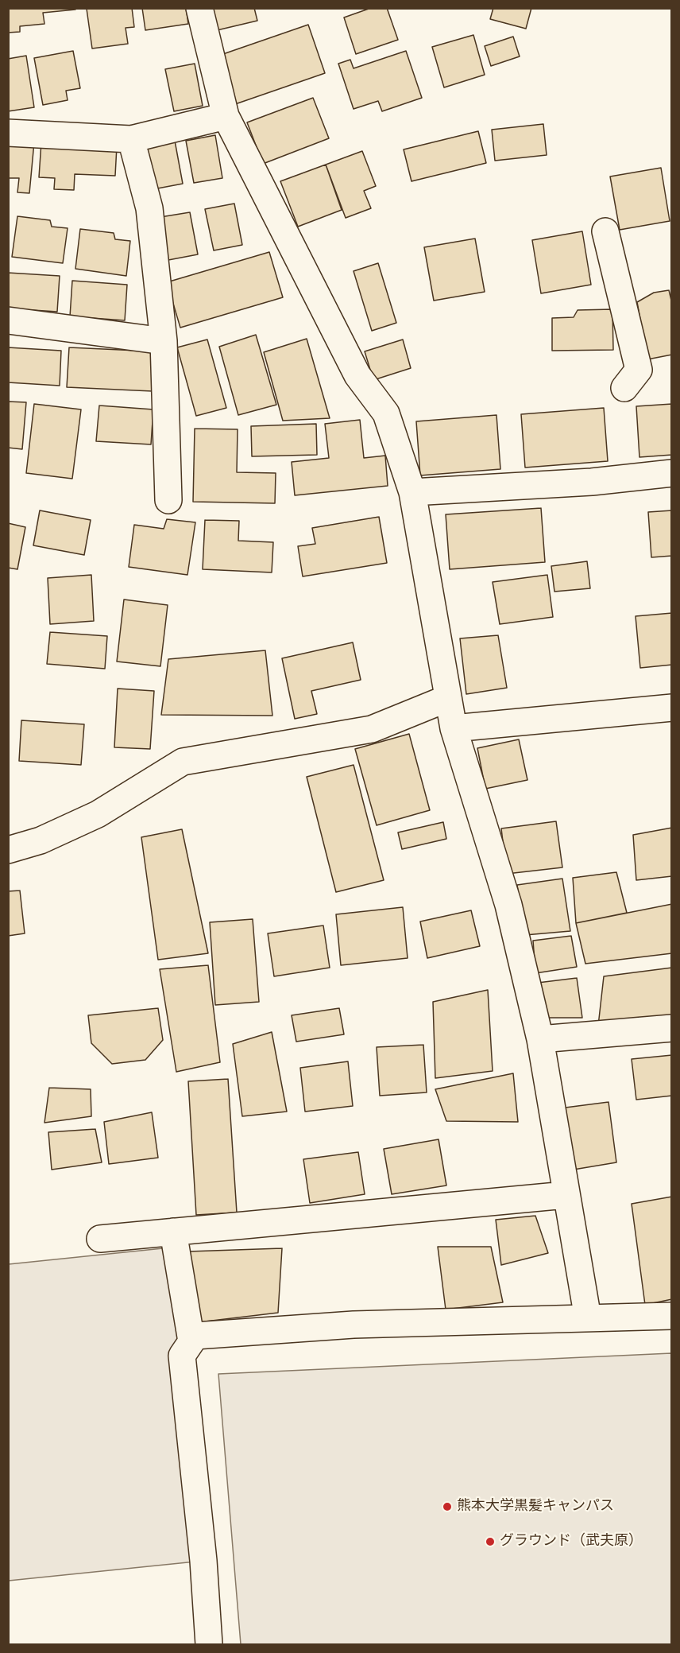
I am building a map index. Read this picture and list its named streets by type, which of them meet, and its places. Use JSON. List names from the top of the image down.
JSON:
{
  "places": ["熊本大学黒髪キャンパス", "グラウンド（武夫原）"]
}
